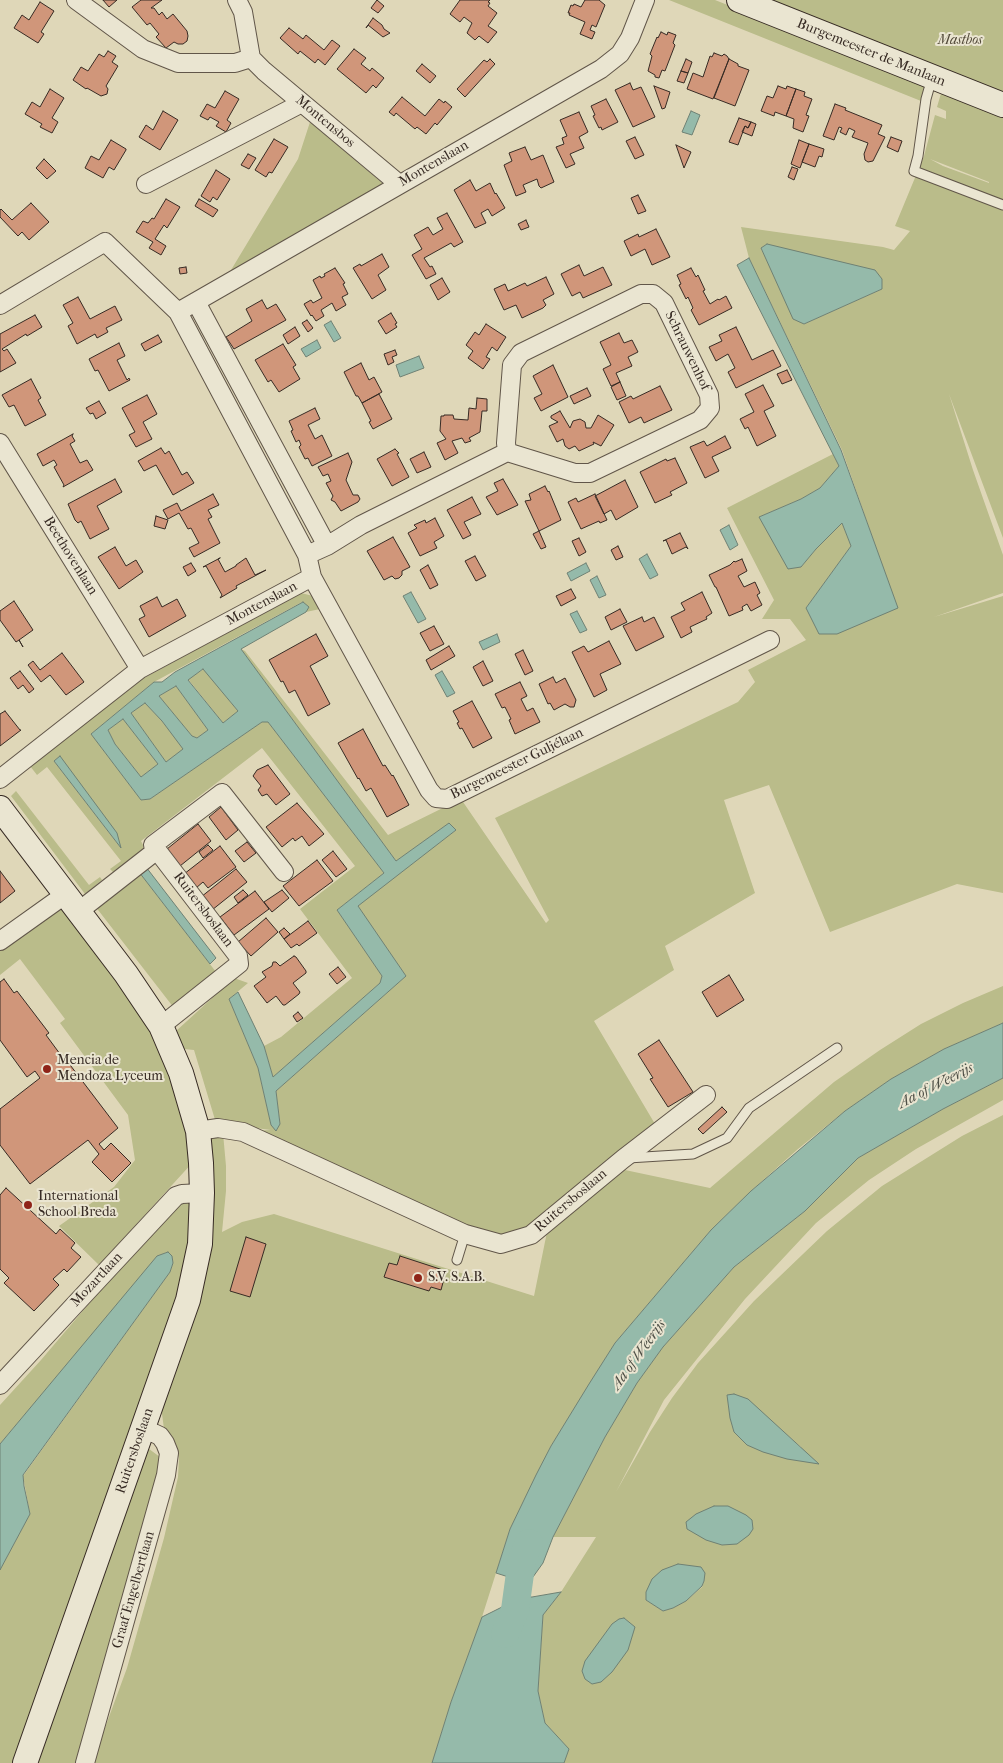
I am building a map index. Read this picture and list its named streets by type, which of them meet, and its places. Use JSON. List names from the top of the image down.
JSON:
{
  "streets": {
    "street": [
      "Burgemeester de Manlaan",
      "Montensbos",
      "Montenslaan",
      "Schrauwenhof",
      "Beethovenlaan",
      "Burgemeester Guljélaan",
      "Ruitersboslaan",
      "Mozartlaan",
      "Graaf Engelbertlaan"
    ]
  },
  "crossings": [
    ["Montensbos", "Montenslaan"],
    ["Montenslaan", "Beethovenlaan"],
    ["Montenslaan", "Burgemeester Guljélaan"],
    ["Ruitersboslaan", "Mozartlaan"],
    ["Ruitersboslaan", "Graaf Engelbertlaan"]
  ],
  "water": ["Aa of Weerijs"],
  "parks": ["Mastbos"],
  "places": ["Mencia de Mendoza Lyceum", "International School Breda", "S.V. S.A.B."]
}
